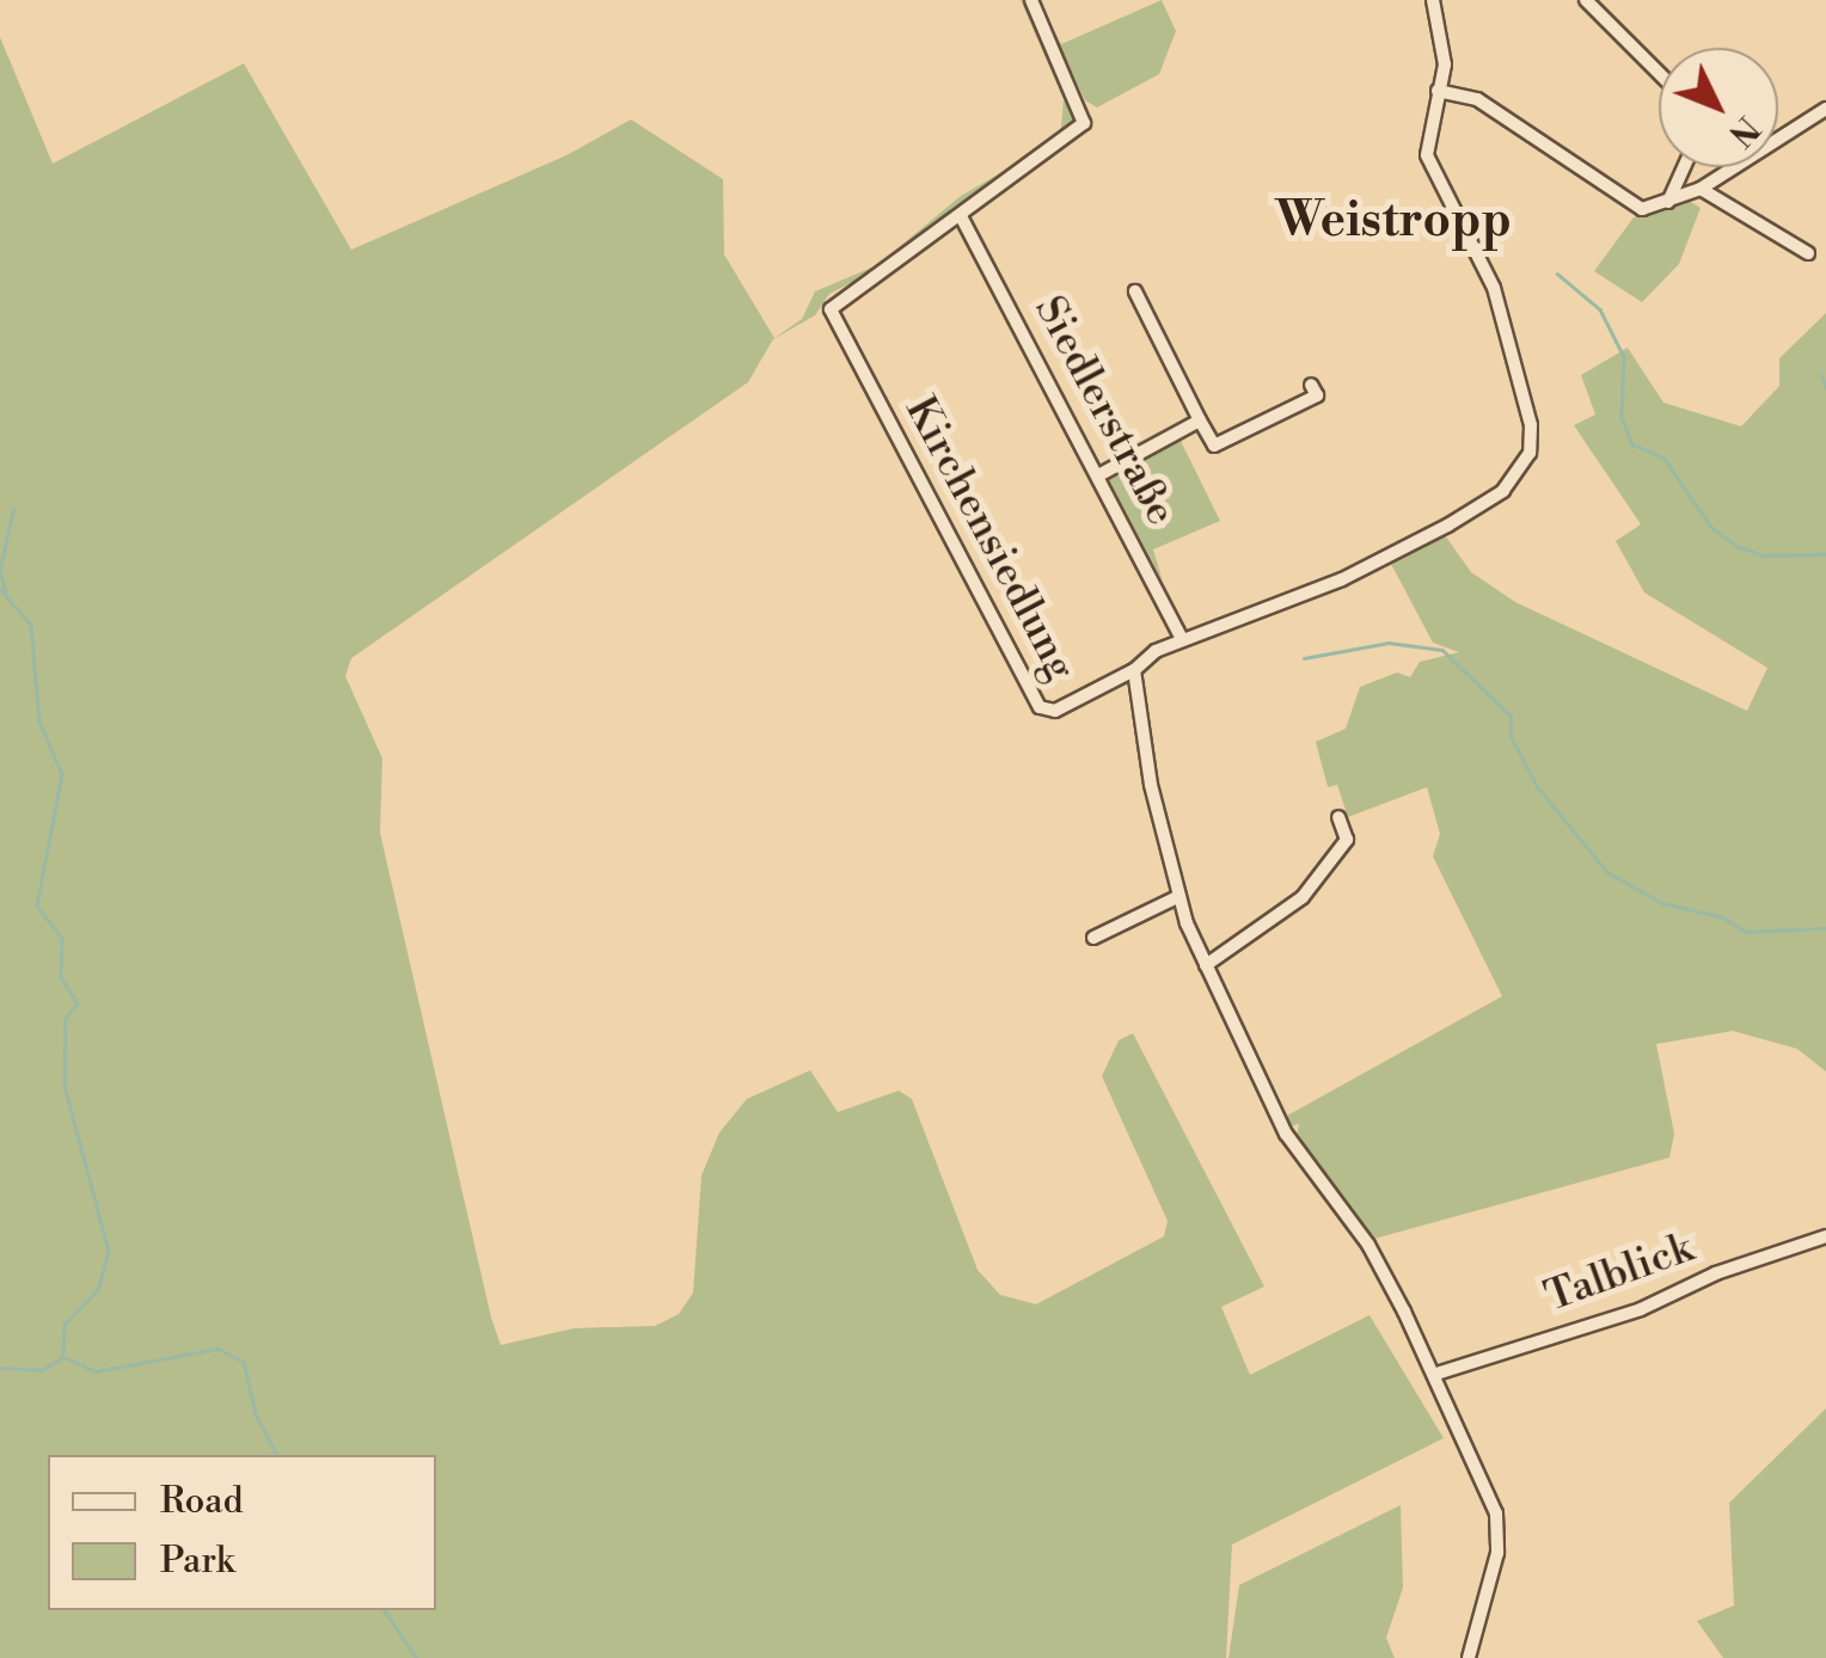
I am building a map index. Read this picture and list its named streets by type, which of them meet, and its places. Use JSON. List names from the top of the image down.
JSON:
{
  "streets": {
    "street": ["Siedlerstraße", "Kirchensiedlung", "Talblick"]
  },
  "crossings": [
    ["Siedlerstraße", "Kirchensiedlung"]
  ],
  "districts": ["Weistropp"],
  "legend": ["Road", "Park"],
  "north": "bottom right"
}
